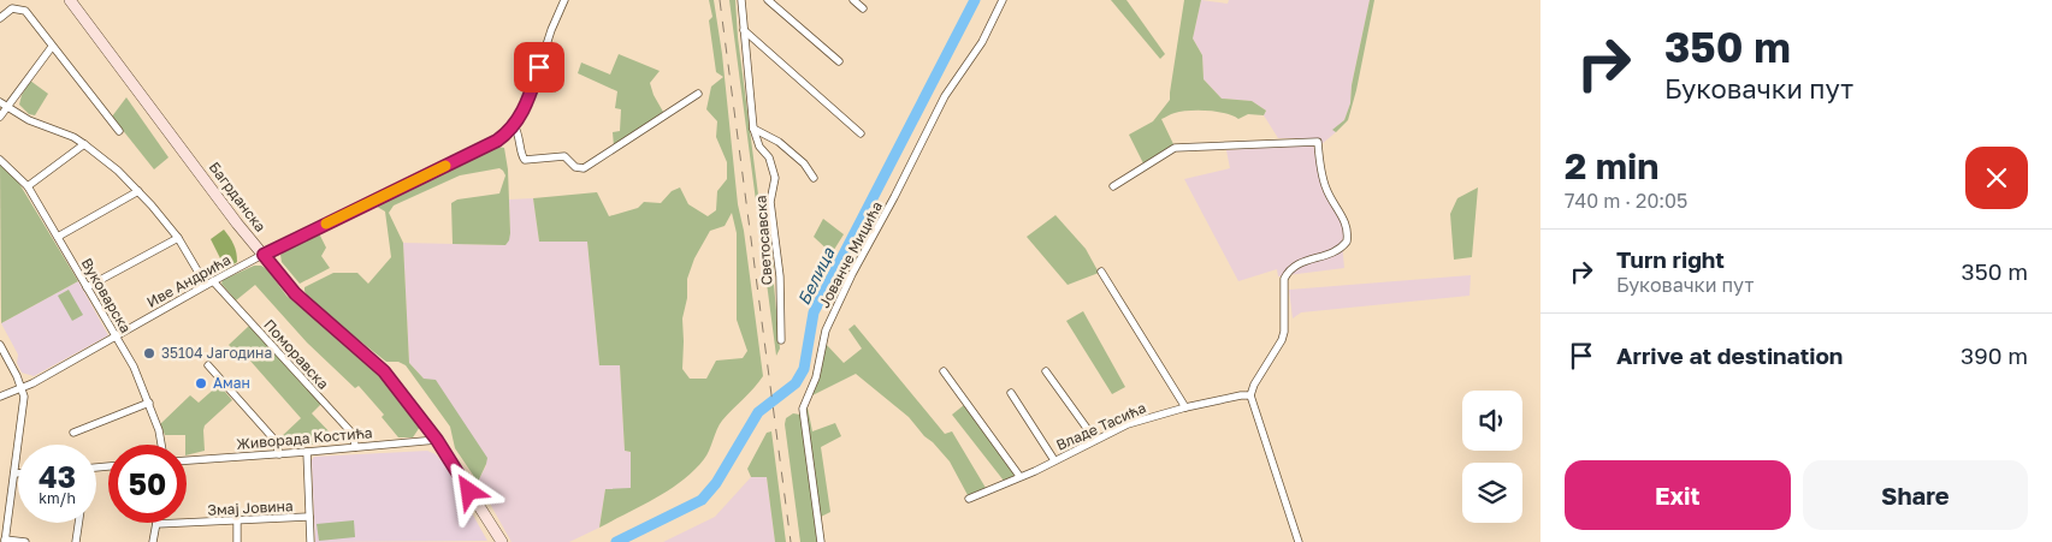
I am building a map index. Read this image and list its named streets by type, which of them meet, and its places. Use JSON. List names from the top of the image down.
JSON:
{
  "streets": {
    "main road": ["Багрданска"],
    "street": [
      "Светосавска",
      "Јованче Мицића",
      "Иве Андрића",
      "Вуковарска",
      "Поморавска",
      "Владе Тасића",
      "Живорада Костића",
      "Змај Јовина"
    ]
  },
  "crossings": [
    ["Багрданска", "Иве Андрића"],
    ["Багрданска", "Живорада Костића"],
    ["Иве Андрића", "Вуковарска"],
    ["Иве Андрића", "Поморавска"],
    ["Поморавска", "Живорада Костића"]
  ],
  "water": ["Белица"],
  "places": ["35104 Јагодина", "Аман"],
  "page": {
    "turn": ["350 m", "Буковачки пут"],
    "heading": ["2 min", "740 m · 20:05"],
    "list": [
      {
        "name": "Turn right",
        "note": "Буковачки пут",
        "value": "350 m"
      },
      {
        "name": "Arrive at destination",
        "value": "390 m"
      }
    ],
    "speed": "43 km/h",
    "limit": "50",
    "buttons": ["Exit", "Share"]
  }
}
